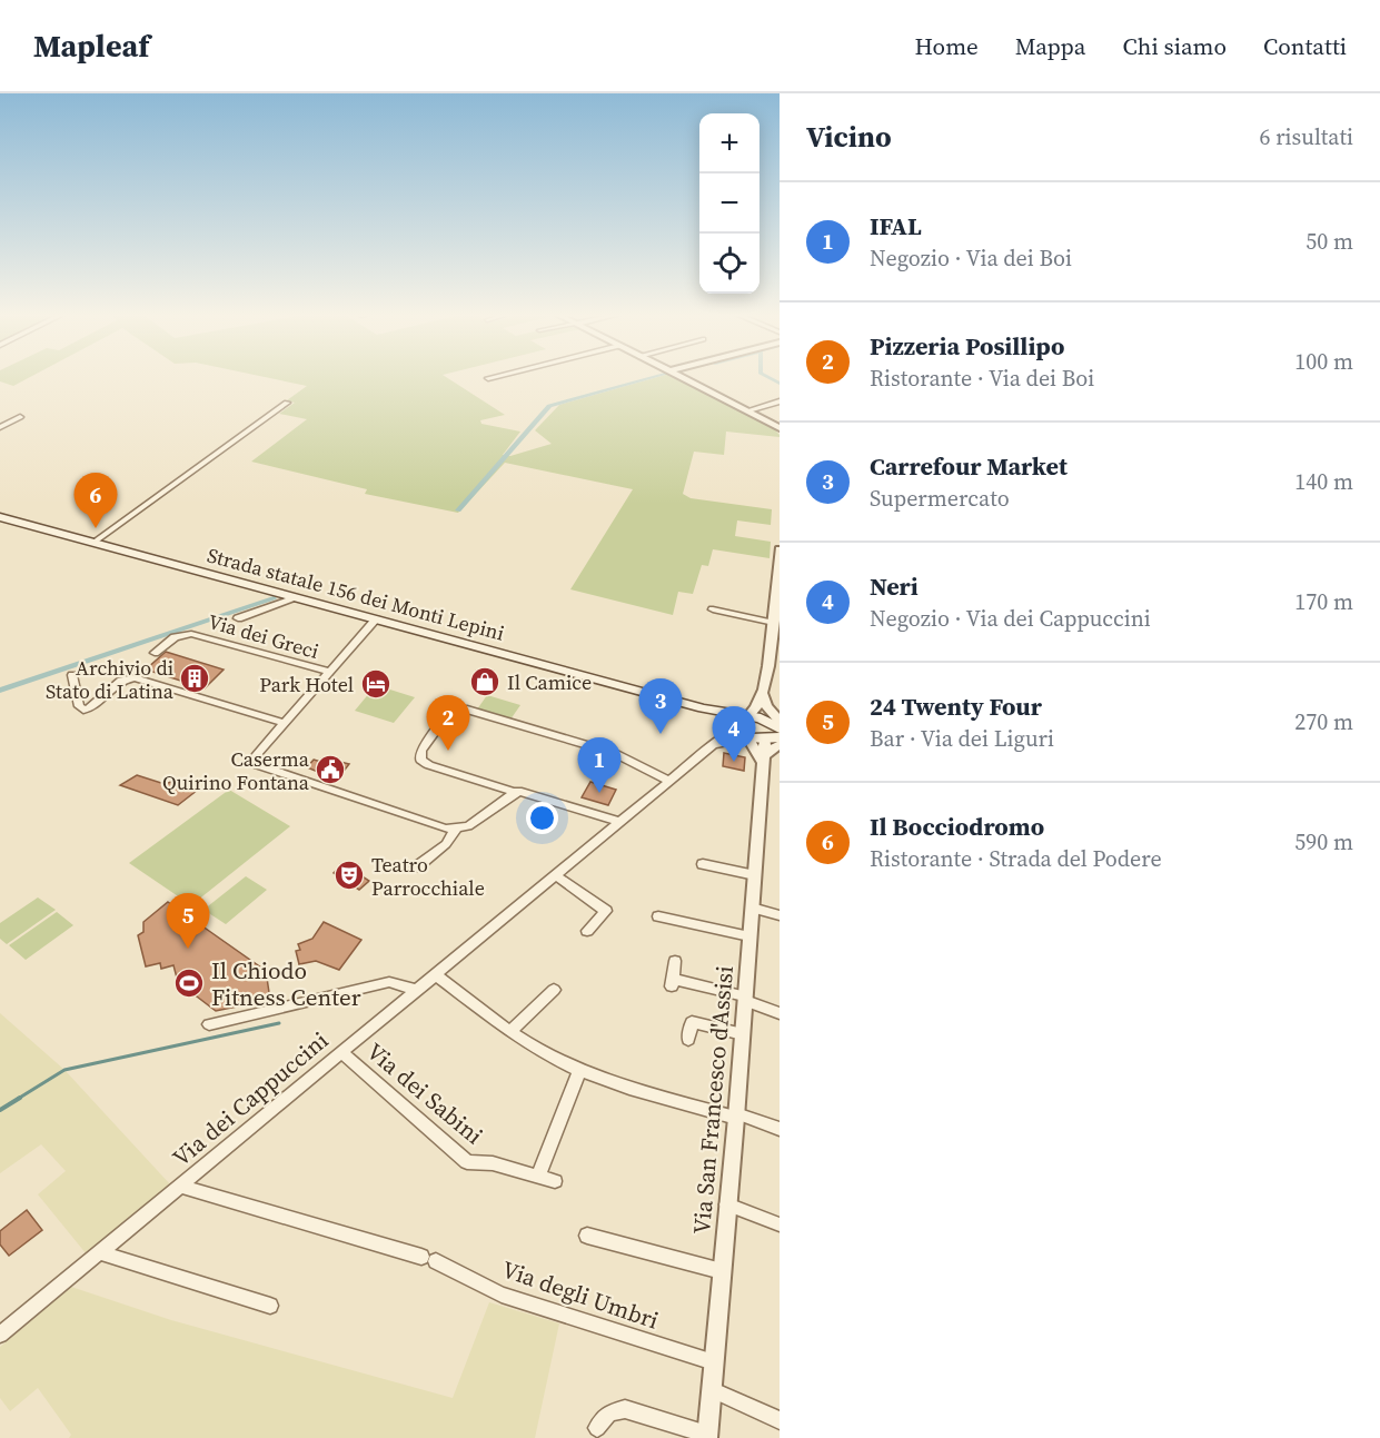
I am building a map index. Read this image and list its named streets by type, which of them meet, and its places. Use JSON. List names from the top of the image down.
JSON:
{
  "streets": {
    "main road": ["Strada statale 156 dei Monti Lepini"],
    "street": [
      "Via dei Greci",
      "Via dei Sabini",
      "Via dei Cappuccini",
      "Via San Francesco d'Assisi",
      "Via degli Umbri"
    ]
  },
  "crossings": [
    ["Strada statale 156 dei Monti Lepini", "Via dei Cappuccini"],
    ["Via dei Sabini", "Via dei Cappuccini"],
    ["Via dei Cappuccini", "Via degli Umbri"],
    ["Via San Francesco d'Assisi", "Via degli Umbri"]
  ],
  "places": {
    "building": ["Archivio di Stato di Latina"],
    "shop": ["Il Camice"],
    "hotel": ["Park Hotel"],
    "public building": ["Caserma Quirino Fontana"],
    "theatre": ["Teatro Parrocchiale"],
    "sports": ["Il Chiodo Fitness Center"]
  },
  "page": {
    "header": "Mapleaf",
    "nav": [
      "Home",
      "Mappa",
      "Chi siamo",
      "Contatti"
    ],
    "heading": ["Vicino", "6 risultati"],
    "map_buttons": ["+", "−"],
    "list": [
      {
        "mark": "1",
        "name": "IFAL",
        "note": "Negozio · Via dei Boi",
        "value": "50 m"
      },
      {
        "mark": "2",
        "name": "Pizzeria Posillipo",
        "note": "Ristorante · Via dei Boi",
        "value": "100 m"
      },
      {
        "mark": "3",
        "name": "Carrefour Market",
        "note": "Supermercato",
        "value": "140 m"
      },
      {
        "mark": "4",
        "name": "Neri",
        "note": "Negozio · Via dei Cappuccini",
        "value": "170 m"
      },
      {
        "mark": "5",
        "name": "24 Twenty Four",
        "note": "Bar · Via dei Liguri",
        "value": "270 m"
      },
      {
        "mark": "6",
        "name": "Il Bocciodromo",
        "note": "Ristorante · Strada del Podere",
        "value": "590 m"
      }
    ],
    "pins": [
      "6",
      "3",
      "2",
      "4",
      "1",
      "5"
    ]
  }
}
